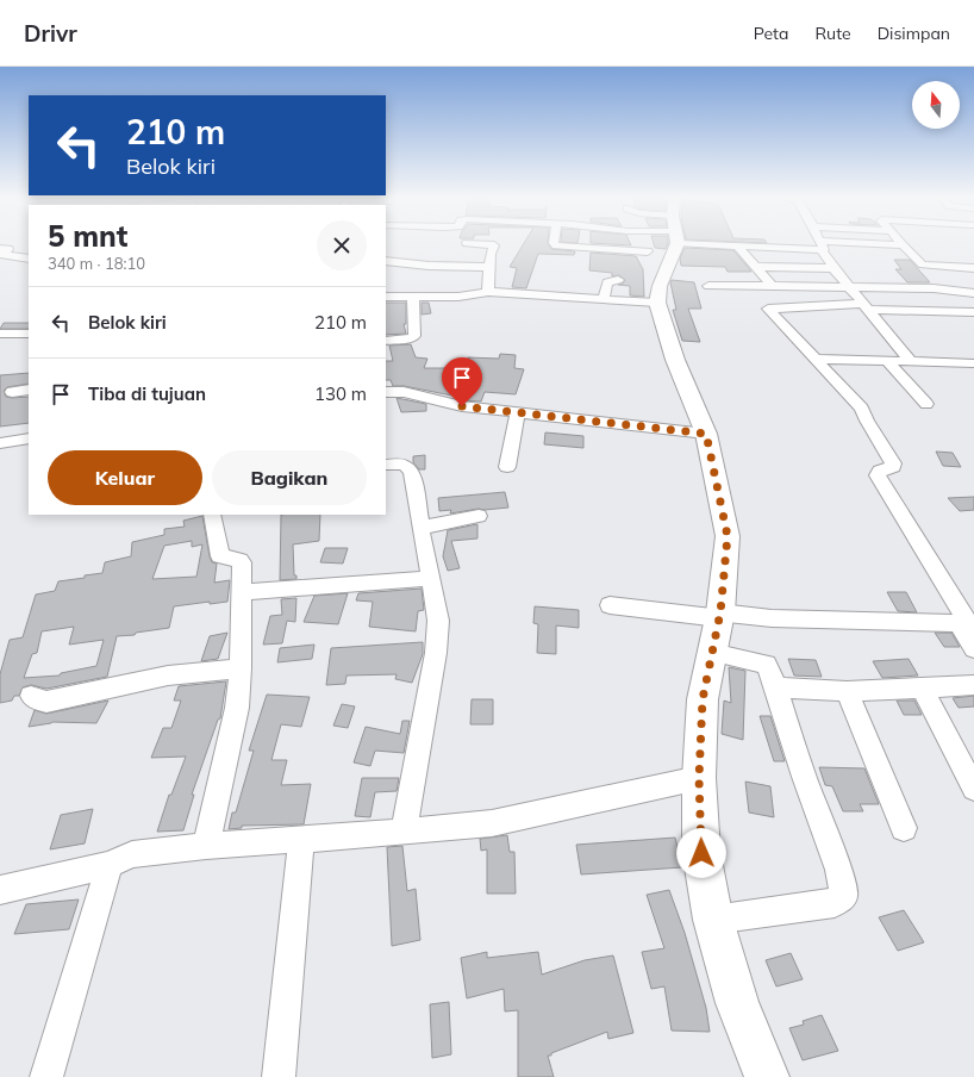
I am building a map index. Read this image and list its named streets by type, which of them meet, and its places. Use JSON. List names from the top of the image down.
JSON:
{
  "north": "top",
  "page": {
    "header": "Drivr",
    "nav": ["Peta", "Rute", "Disimpan"],
    "turn": ["210 m", "Belok kiri"],
    "heading": ["5 mnt", "340 m · 18:10"],
    "list": [
      {
        "name": "Belok kiri",
        "value": "210 m"
      },
      {
        "name": "Tiba di tujuan",
        "value": "130 m"
      }
    ],
    "buttons": ["Keluar", "Bagikan"]
  }
}
